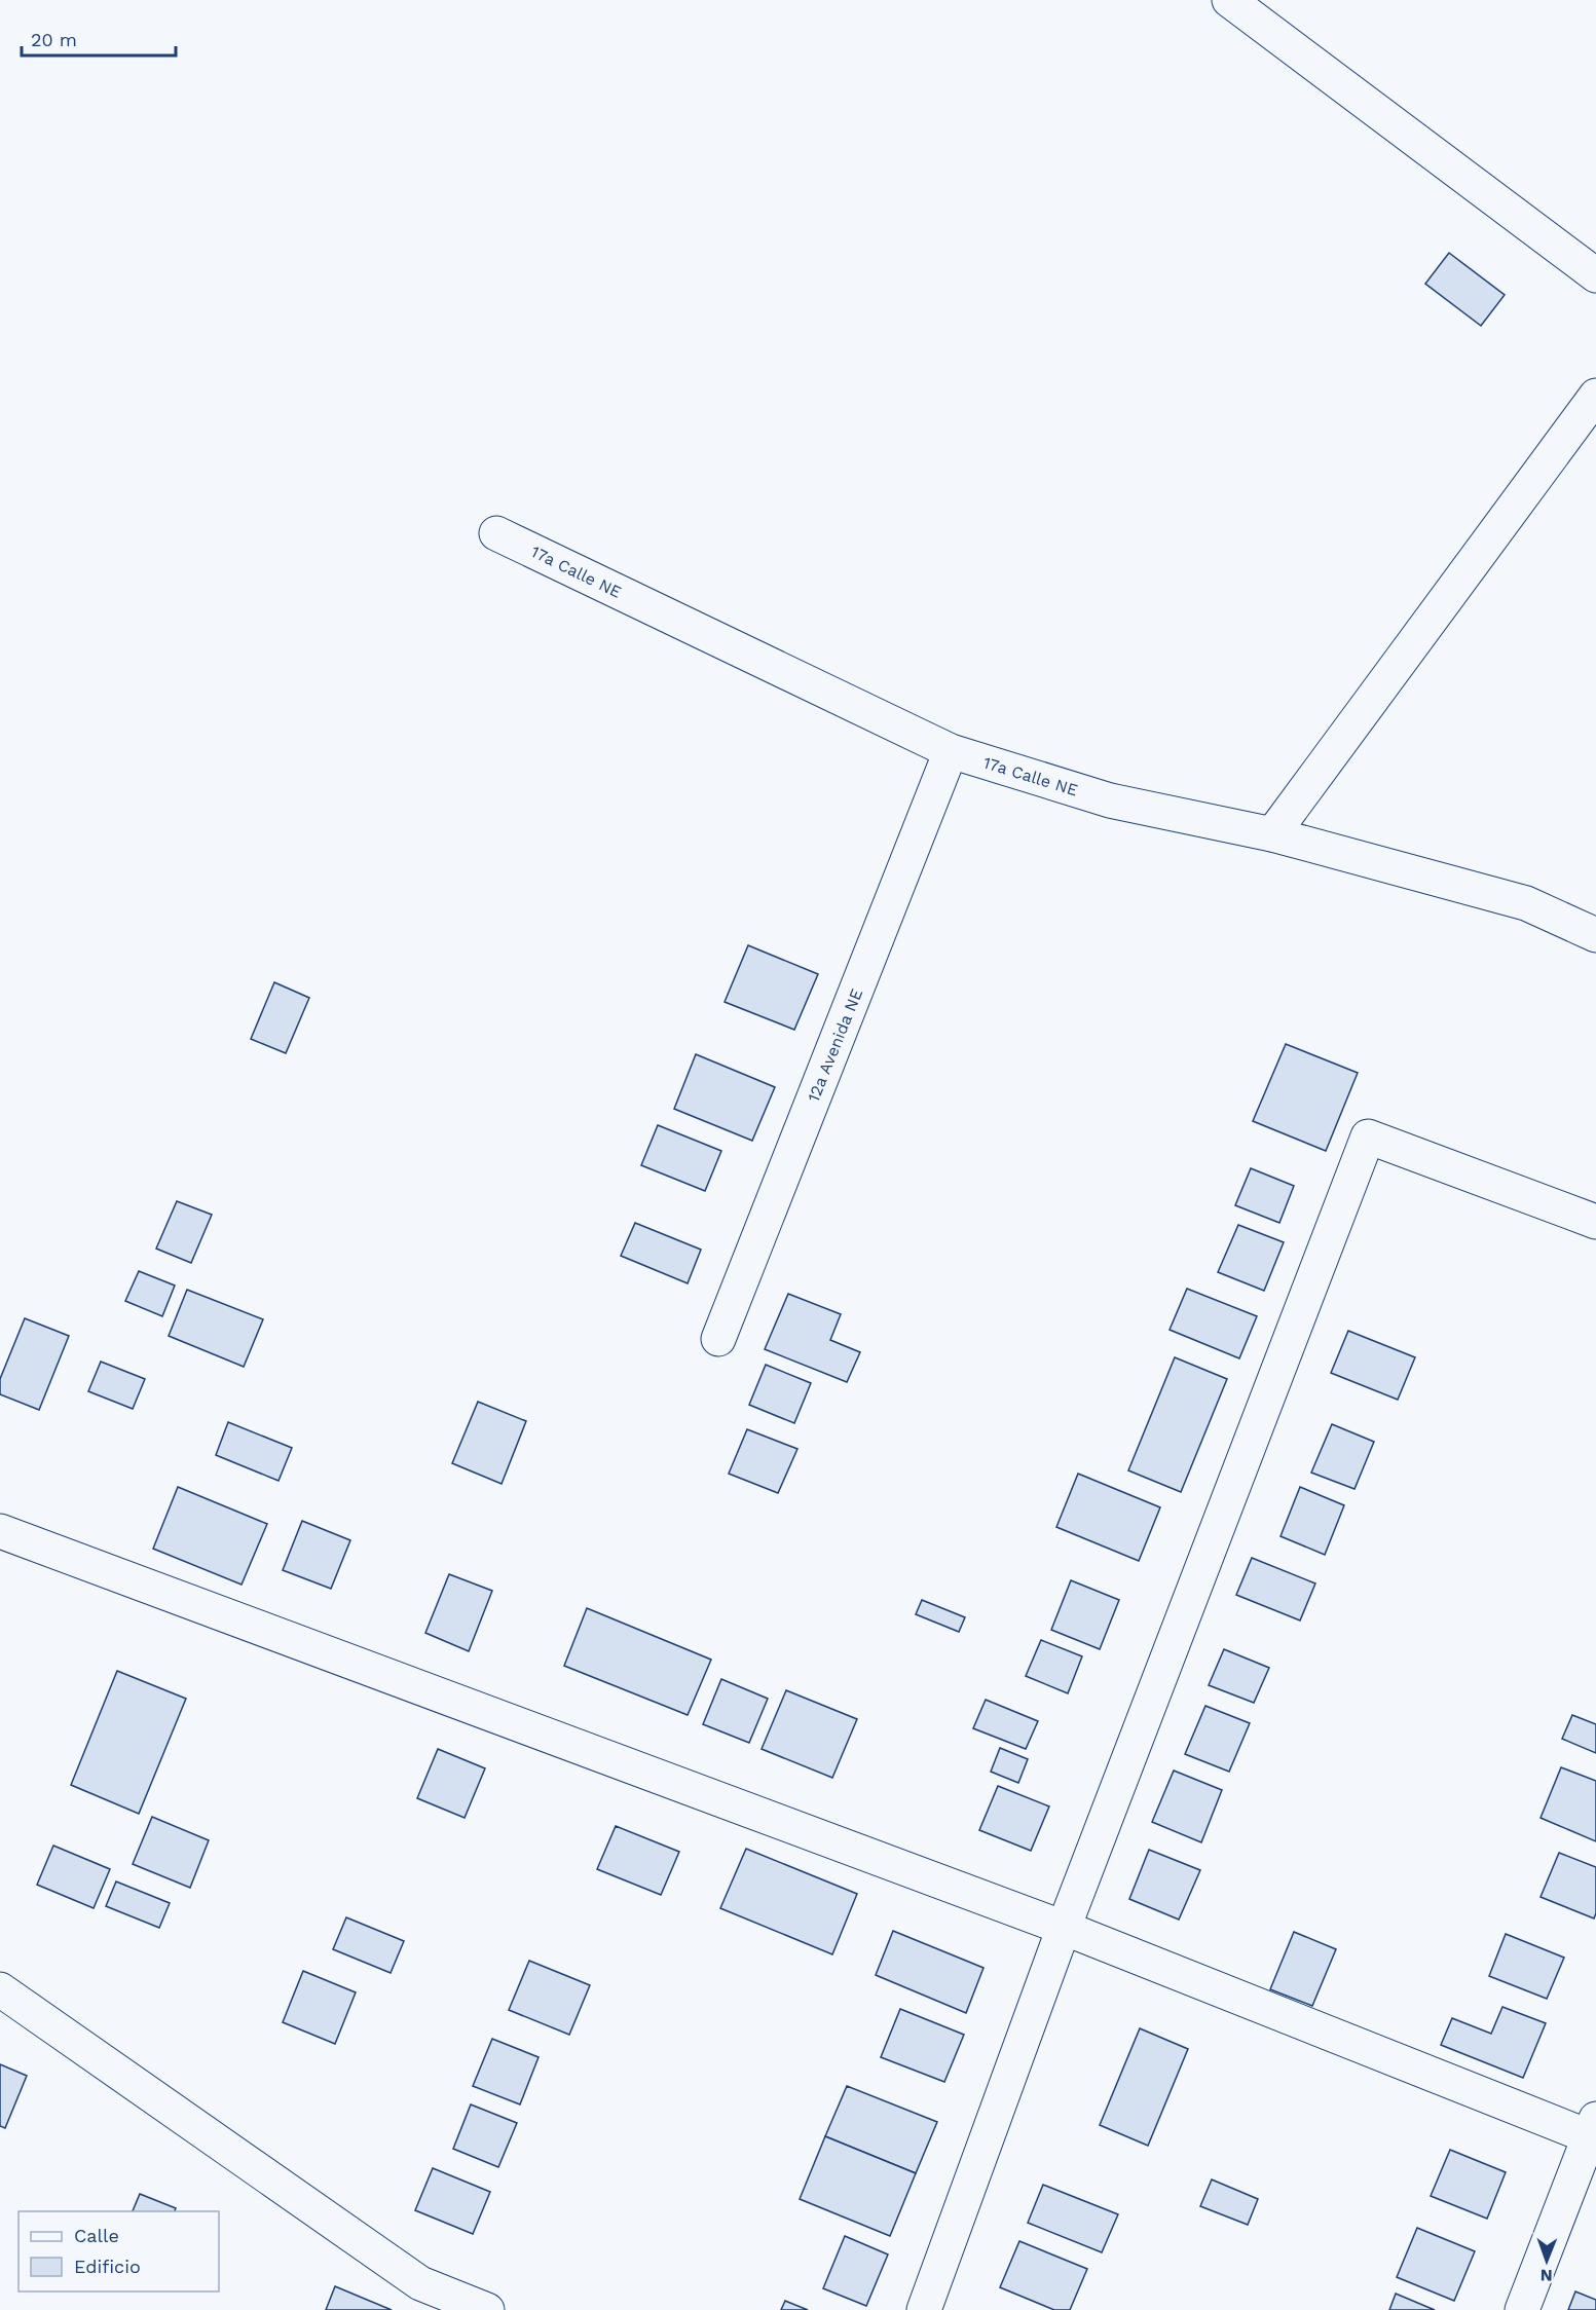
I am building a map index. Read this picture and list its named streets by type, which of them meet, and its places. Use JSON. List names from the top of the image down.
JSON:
{
  "streets": {
    "street": ["17a Calle NE", "12a Avenida NE"]
  },
  "crossings": [
    ["17a Calle NE", "12a Avenida NE"]
  ],
  "legend": ["Calle", "Edificio"],
  "scale_bar": "20 m",
  "north": "bottom"
}
